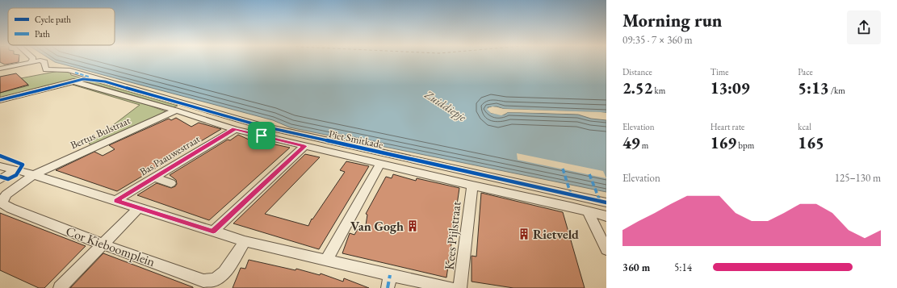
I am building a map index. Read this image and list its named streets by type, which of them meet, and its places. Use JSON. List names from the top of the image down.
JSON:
{
  "streets": {
    "street": [
      "Bertus Bulstraat",
      "Piet Smitkade",
      "Bas Paauwestraat",
      "Kees Pijlstraat",
      "Cor Kieboomplein"
    ]
  },
  "crossings": [
    ["Bertus Bulstraat", "Piet Smitkade"],
    ["Bertus Bulstraat", "Cor Kieboomplein"],
    ["Piet Smitkade", "Bas Paauwestraat"],
    ["Piet Smitkade", "Kees Pijlstraat"]
  ],
  "water": ["Zuiddiepje"],
  "places": {
    "building": ["Van Gogh", "Rietveld"]
  },
  "legend": ["Cycle path", "Path"],
  "page": {
    "heading": ["Morning run", "09:35 · 7 × 360 m"],
    "stats": [
      ["Distance", "2.52 km"],
      ["Time", "13:09"],
      ["Pace", "5:13 /km"],
      ["Elevation", "49 m"],
      ["Heart rate", "169 bpm"],
      ["kcal", "165"]
    ],
    "chart": ["Elevation", "125–130 m"],
    "list": [
      {
        "name": "360 m",
        "note": "5:14"
      }
    ]
  }
}
